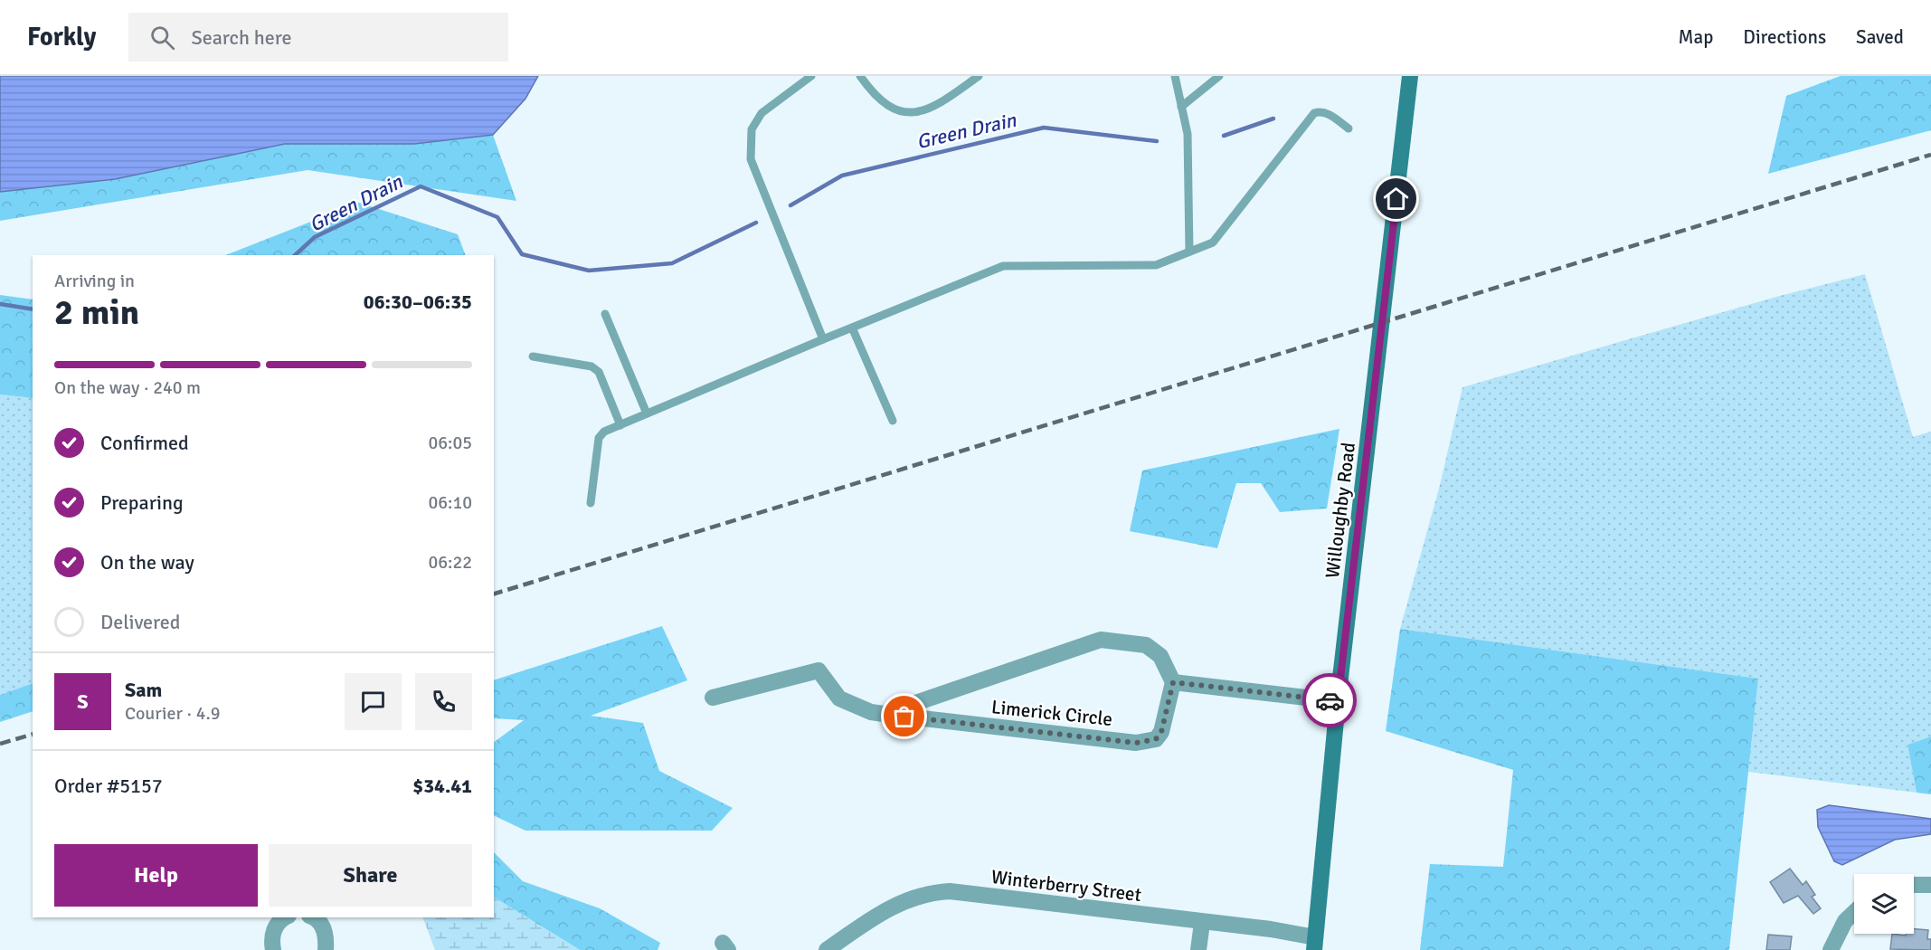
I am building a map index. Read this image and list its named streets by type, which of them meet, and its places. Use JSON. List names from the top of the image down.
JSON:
{
  "streets": {
    "street": ["Willoughby Road", "Limerick Circle", "Winterberry Street"]
  },
  "crossings": [
    ["Willoughby Road", "Winterberry Street"]
  ],
  "water": ["Green Drain"],
  "page": {
    "header": "Forkly",
    "search": "Search here",
    "nav": ["Map", "Directions", "Saved"],
    "heading": ["2 min", "Arriving in", "06:30–06:35"],
    "panel": [
      "Sam",
      "Courier · 4.9",
      "Order #5157",
      "$34.41"
    ],
    "bar": "On the way · 240 m",
    "list": [
      ["Confirmed", "06:05"],
      ["Preparing", "06:10"],
      ["On the way", "06:22"],
      "Delivered"
    ],
    "round": "S",
    "buttons": ["Help", "Share"]
  }
}
